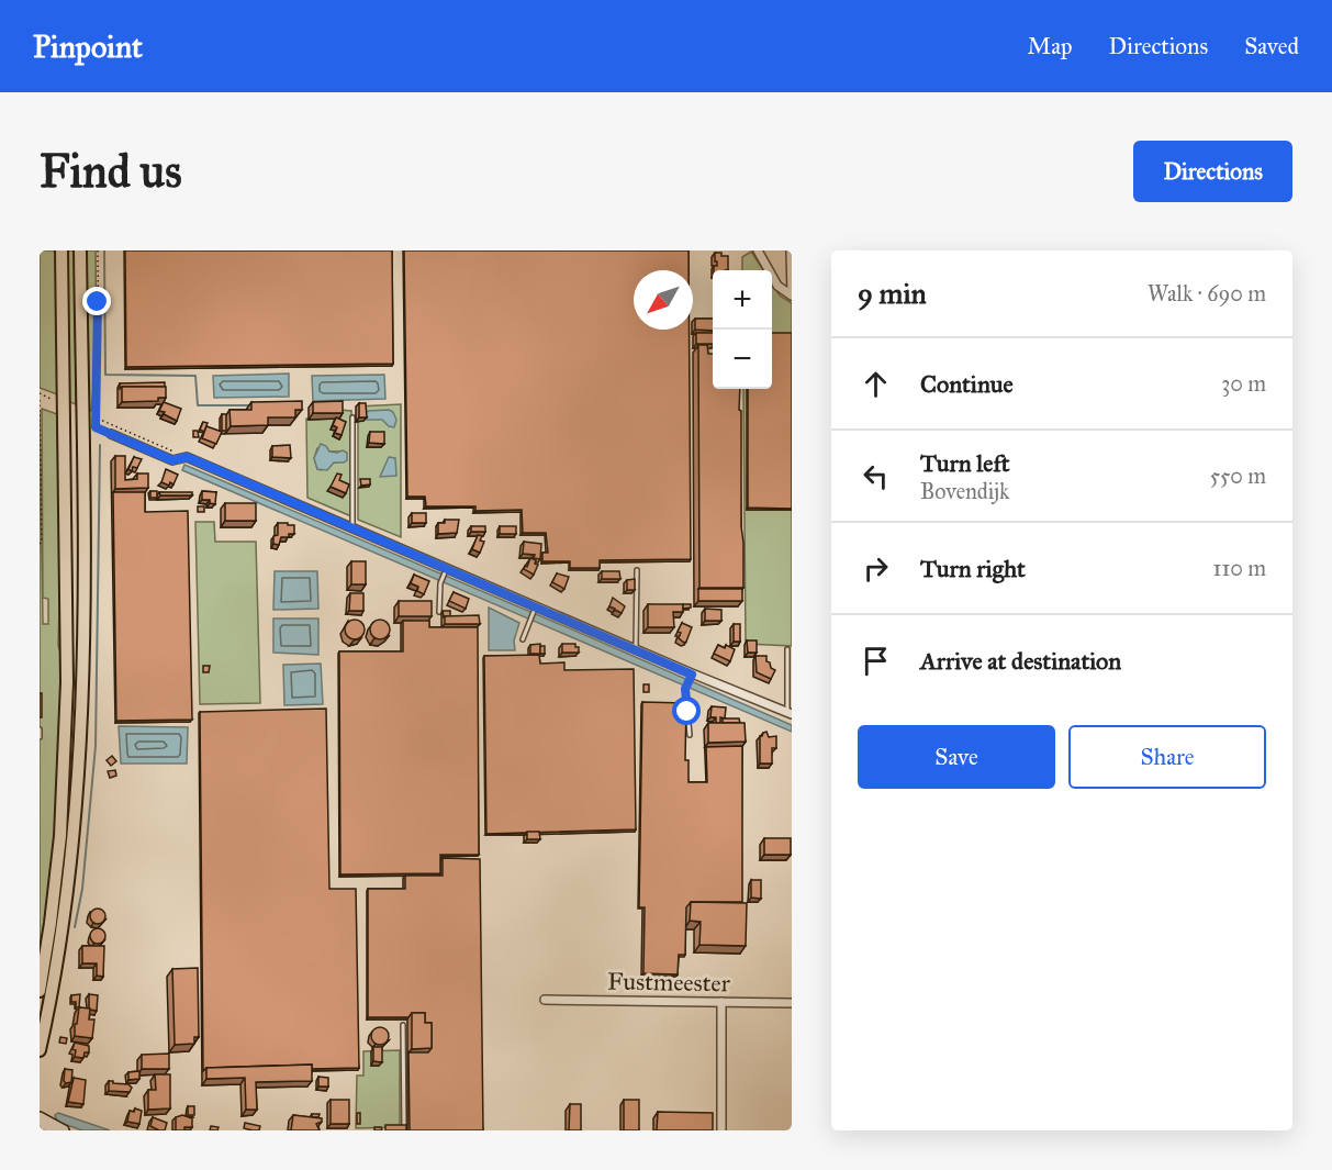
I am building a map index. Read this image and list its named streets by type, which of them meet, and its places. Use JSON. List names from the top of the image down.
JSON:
{
  "streets": {
    "street": ["Fustmeester"]
  },
  "north": "bottom left",
  "page": {
    "header": "Pinpoint",
    "nav": ["Map", "Directions", "Saved"],
    "buttons": [
      "Directions",
      ["Save", "Share"]
    ],
    "title": "Find us",
    "heading": ["9 min", "Walk · 690 m"],
    "map_buttons": ["+", "−"],
    "list": [
      ["Continue", "30 m"],
      ["Turn left", "Bovendijk", "550 m"],
      ["Turn right", "110 m"],
      "Arrive at destination"
    ]
  }
}
